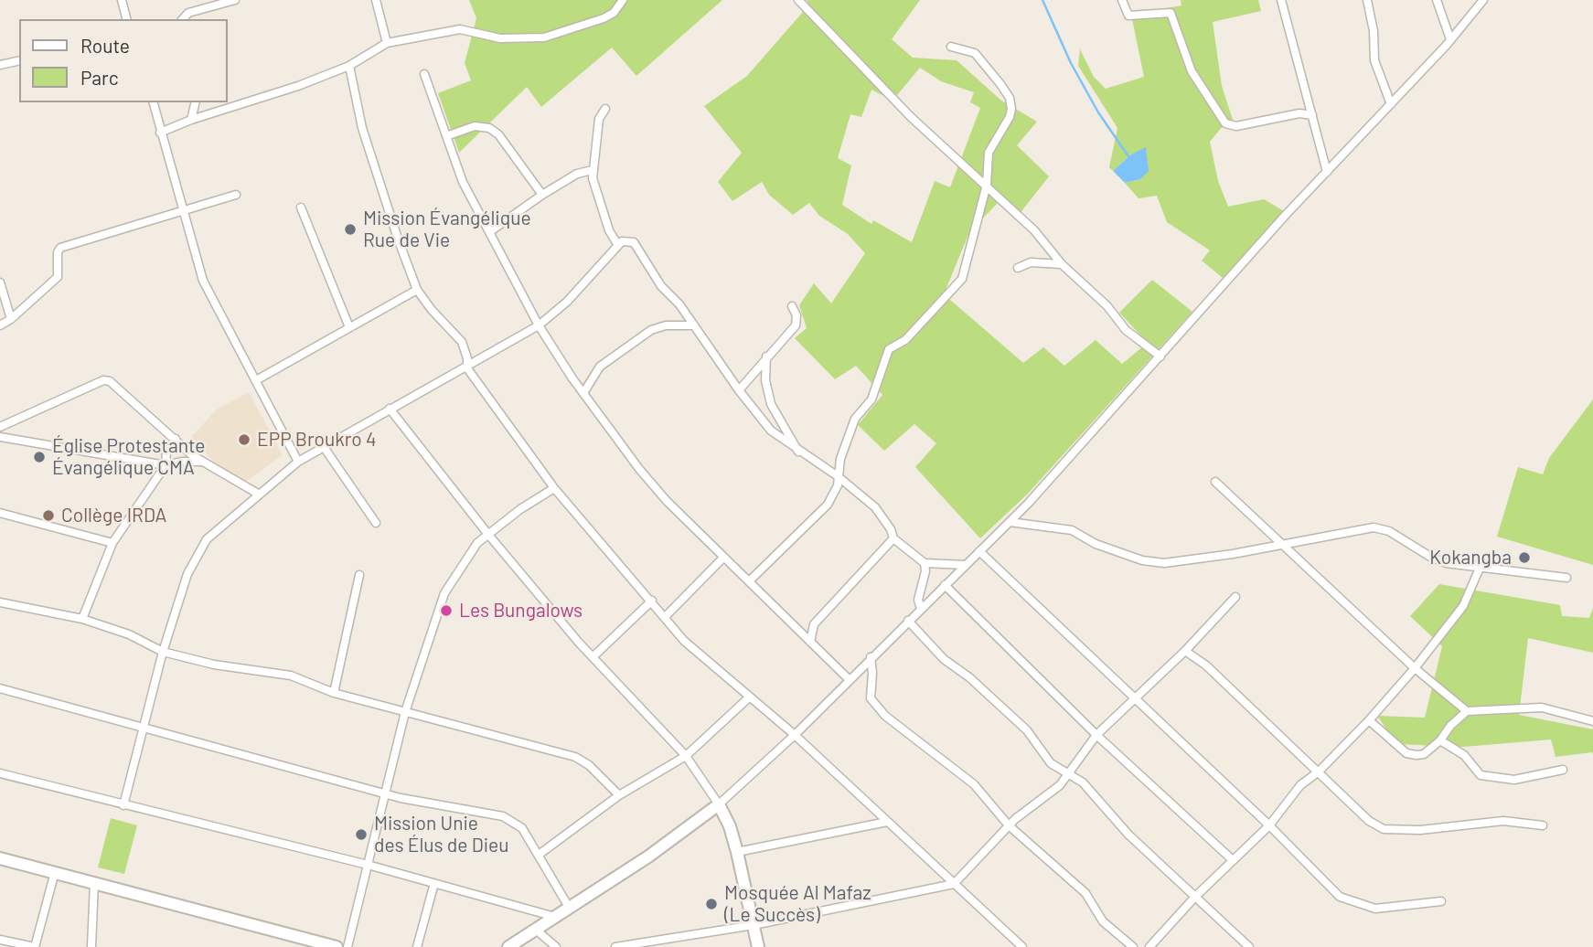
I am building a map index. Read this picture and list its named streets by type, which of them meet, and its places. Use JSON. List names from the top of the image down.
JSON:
{
  "places": [
    "Mission Évangélique Rue de Vie",
    "EPP Broukro 4",
    "Église Protestante Évangélique CMA",
    "Collège IRDA",
    "Kokangba",
    "Les Bungalows",
    "Mission Unie des Élus de Dieu",
    "Mosquée Al Mafaz (Le Succès)"
  ],
  "legend": ["Route", "Parc"]
}
